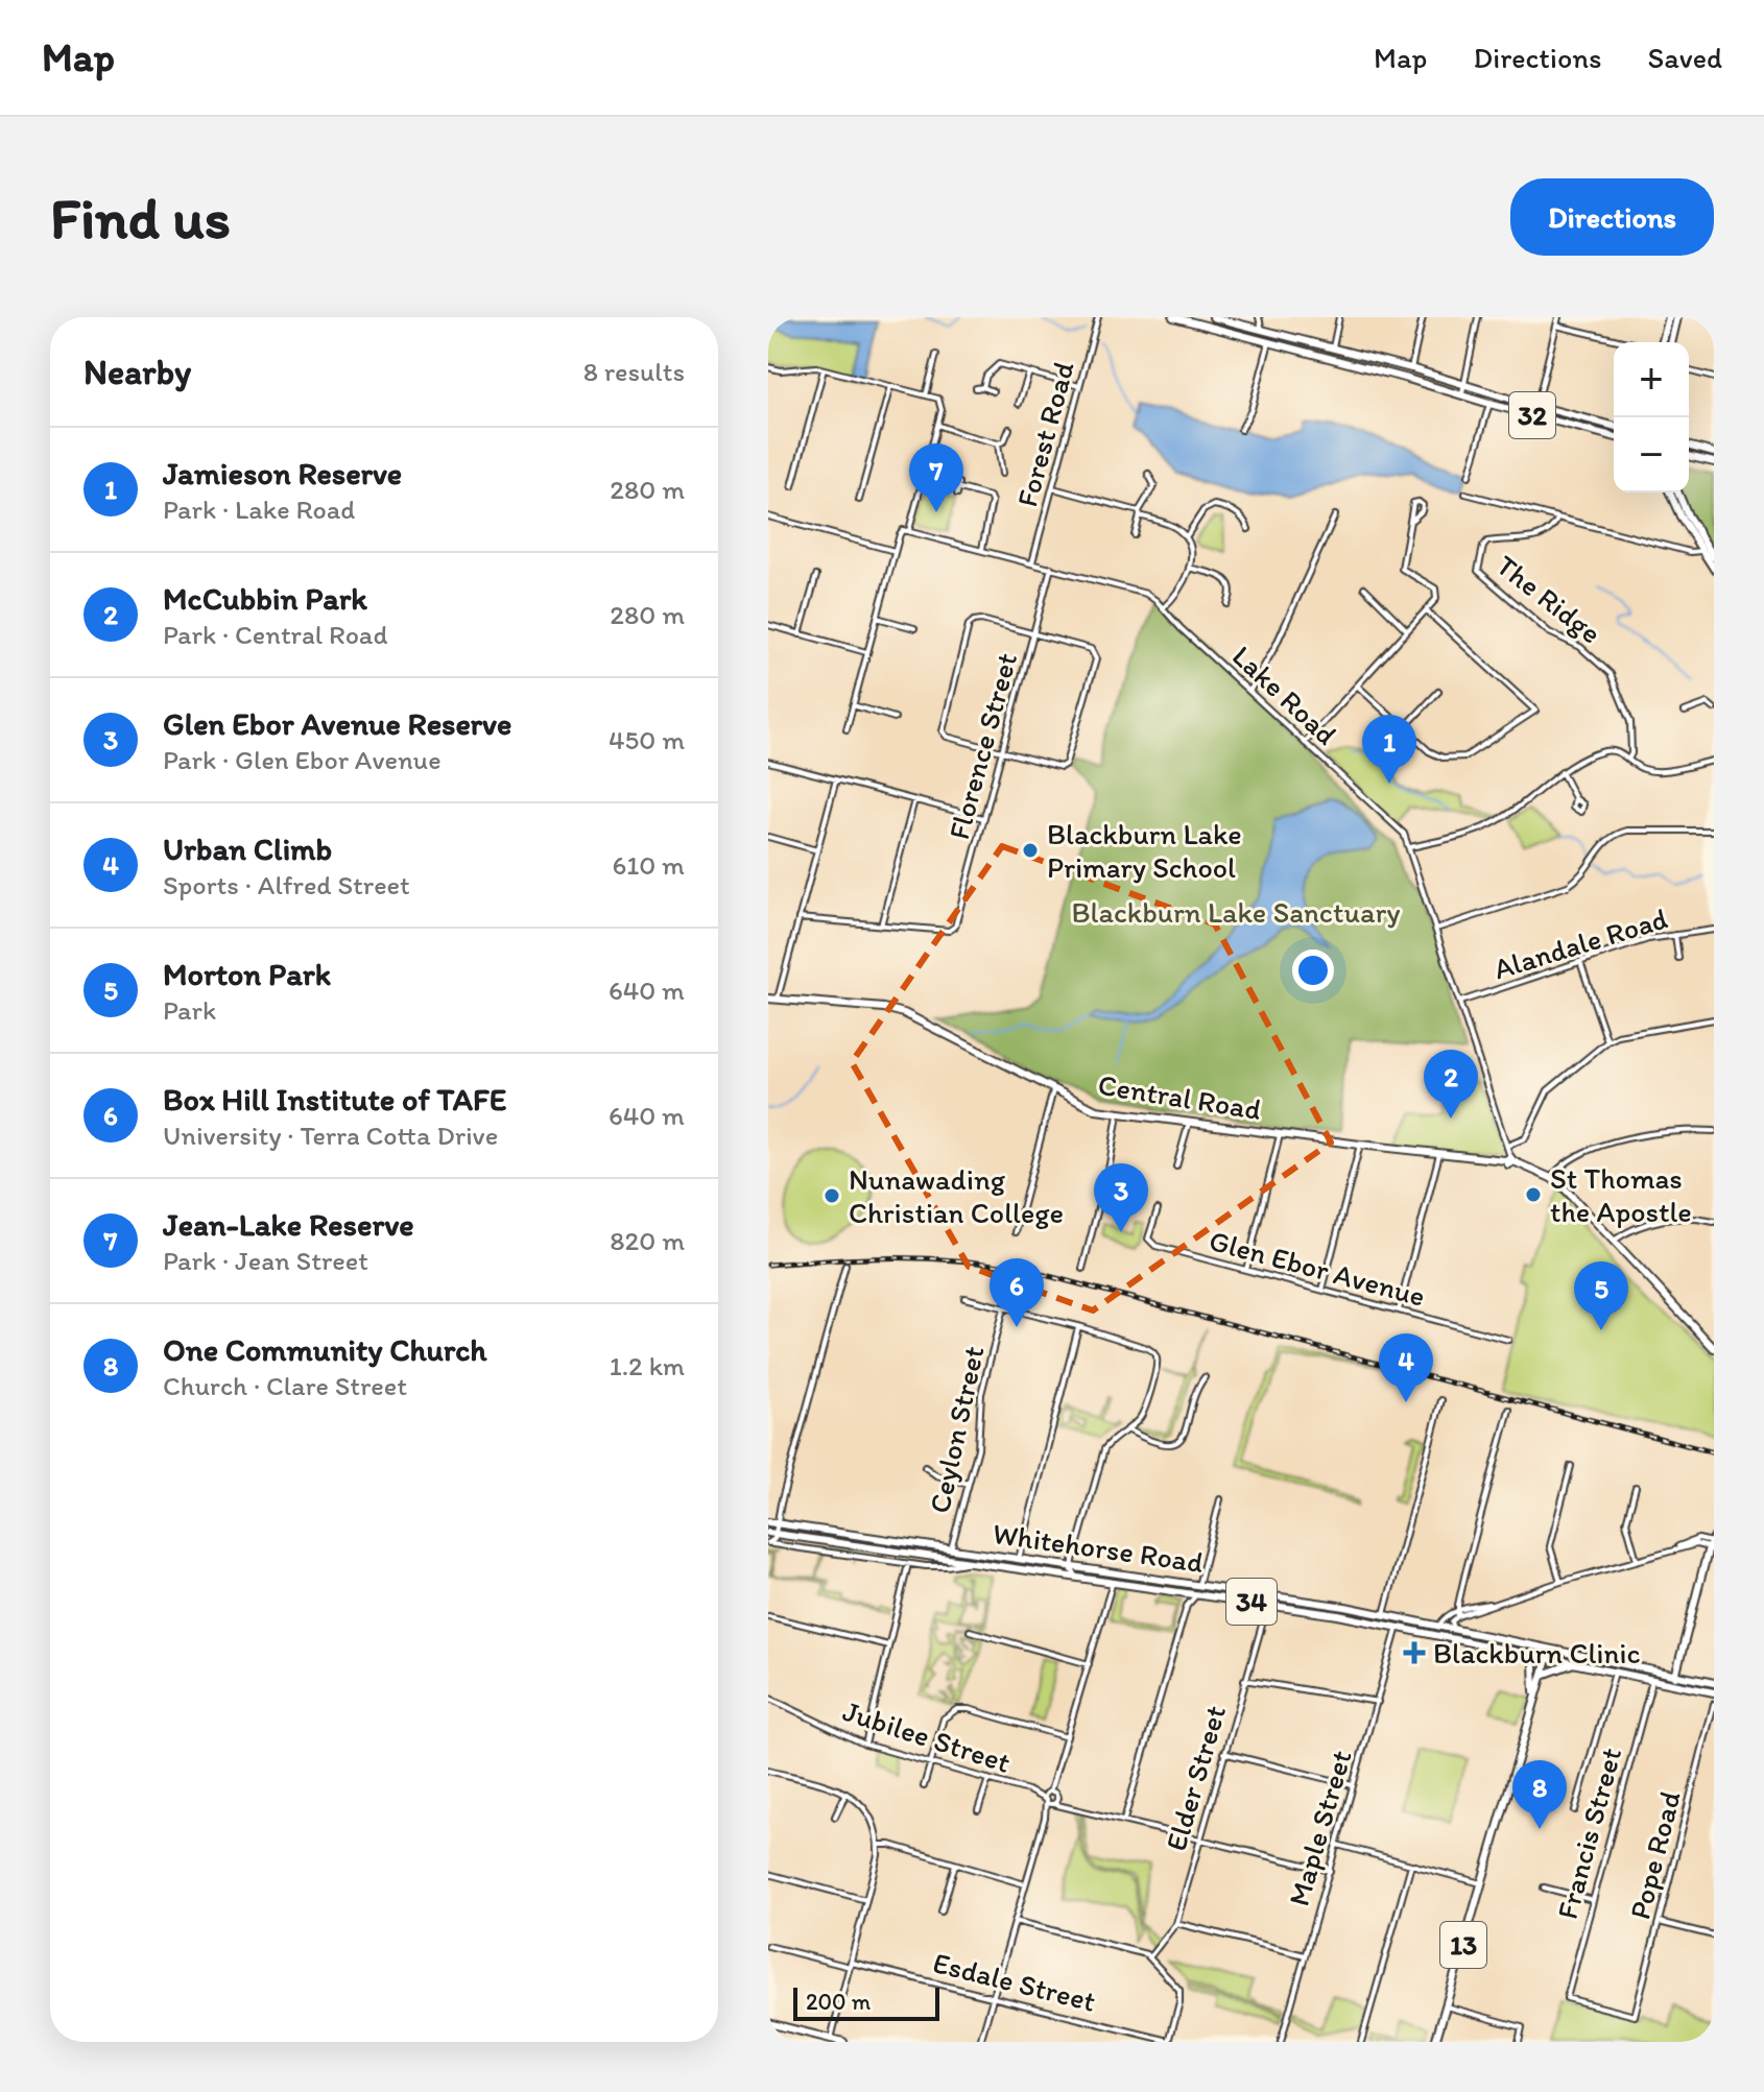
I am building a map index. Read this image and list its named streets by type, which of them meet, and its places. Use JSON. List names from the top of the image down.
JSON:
{
  "streets": {
    "main road": [
      "32",
      "Central Road",
      "Whitehorse Road",
      "34",
      "13"
    ],
    "street": [
      "Forest Road",
      "The Ridge",
      "Lake Road",
      "Florence Street",
      "Alandale Road",
      "Glen Ebor Avenue",
      "Ceylon Street",
      "Jubilee Street",
      "Elder Street",
      "Maple Street",
      "Francis Street",
      "Pope Road",
      "Esdale Street"
    ]
  },
  "crossings": [
    ["Forest Road", "Lake Road"],
    ["Lake Road", "Florence Street"],
    ["Lake Road", "Alandale Road"],
    ["Lake Road", "Central Road"],
    ["Ceylon Street", "Whitehorse Road"],
    ["Whitehorse Road", "Elder Street"],
    ["Whitehorse Road", "Maple Street"],
    ["Whitehorse Road", "Francis Street"],
    ["Whitehorse Road", "13"],
    ["Francis Street", "Pope Road"]
  ],
  "parks": ["Blackburn Lake Sanctuary"],
  "places": {
    "other": ["Blackburn Lake Primary School", "St Thomas the Apostle", "Nunawading Christian College"],
    "health": ["Blackburn Clinic"]
  },
  "scale_bar": "200 m",
  "page": {
    "header": "Map",
    "nav": ["Map", "Directions", "Saved"],
    "buttons": "Directions",
    "title": "Find us",
    "heading": ["Nearby", "8 results"],
    "map_buttons": ["+", "−"],
    "list": [
      {
        "mark": "1",
        "name": "Jamieson Reserve",
        "note": "Park · Lake Road",
        "value": "280 m"
      },
      {
        "mark": "2",
        "name": "McCubbin Park",
        "note": "Park · Central Road",
        "value": "280 m"
      },
      {
        "mark": "3",
        "name": "Glen Ebor Avenue Reserve",
        "note": "Park · Glen Ebor Avenue",
        "value": "450 m"
      },
      {
        "mark": "4",
        "name": "Urban Climb",
        "note": "Sports · Alfred Street",
        "value": "610 m"
      },
      {
        "mark": "5",
        "name": "Morton Park",
        "note": "Park",
        "value": "640 m"
      },
      {
        "mark": "6",
        "name": "Box Hill Institute of TAFE",
        "note": "University · Terra Cotta Drive",
        "value": "640 m"
      },
      {
        "mark": "7",
        "name": "Jean-Lake Reserve",
        "note": "Park · Jean Street",
        "value": "820 m"
      },
      {
        "mark": "8",
        "name": "One Community Church",
        "note": "Church · Clare Street",
        "value": "1.2 km"
      }
    ],
    "pins": [
      "7",
      "1",
      "2",
      "3",
      "6",
      "5",
      "4",
      "8"
    ],
    "scale": "200 m"
  }
}
